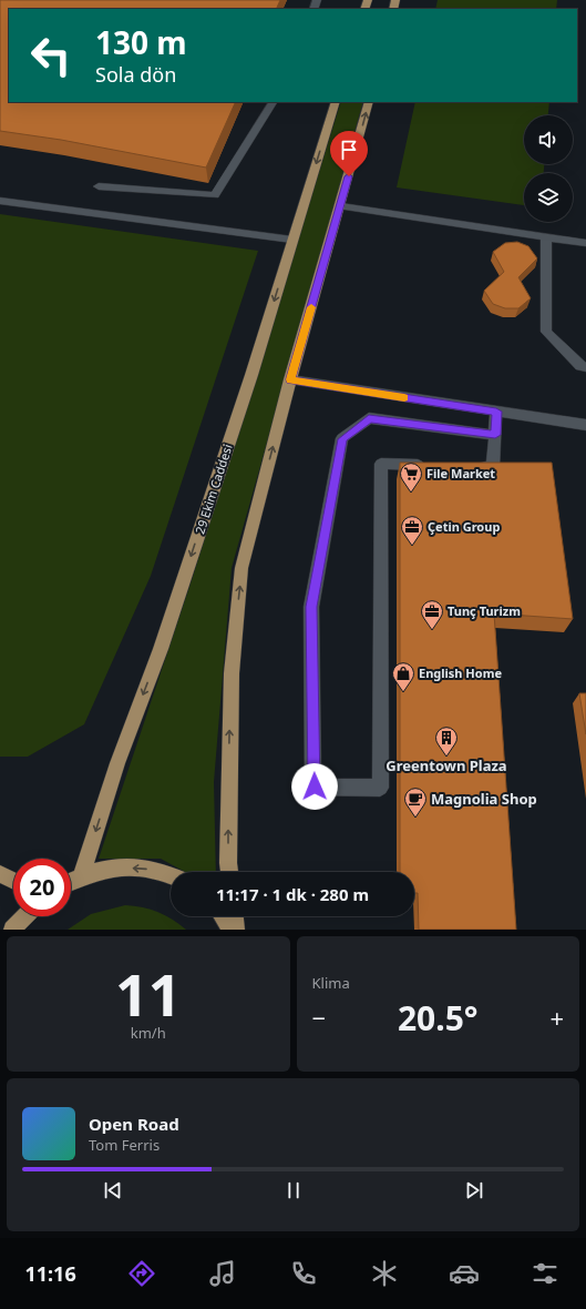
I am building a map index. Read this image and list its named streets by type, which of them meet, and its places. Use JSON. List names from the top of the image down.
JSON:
{
  "streets": {
    "main road": ["29 Ekim Caddesi"]
  },
  "places": {
    "supermarket": ["File Market"],
    "office": ["Çetin Group", "Tunç Turizm"],
    "shop": ["English Home"],
    "building": ["Greentown Plaza"],
    "cafe": ["Magnolia Shop"]
  },
  "page": {
    "turn": ["130 m", "Sola dön"],
    "limit": "20",
    "trip": "11:17 · 1 dk · 280 m",
    "tile": [
      ["11", "km/h"],
      "Klima"
    ],
    "heat": ["−", "20.5°", "+"],
    "song": ["Open Road", "Tom Ferris"],
    "tabs": "11:16"
  }
}
